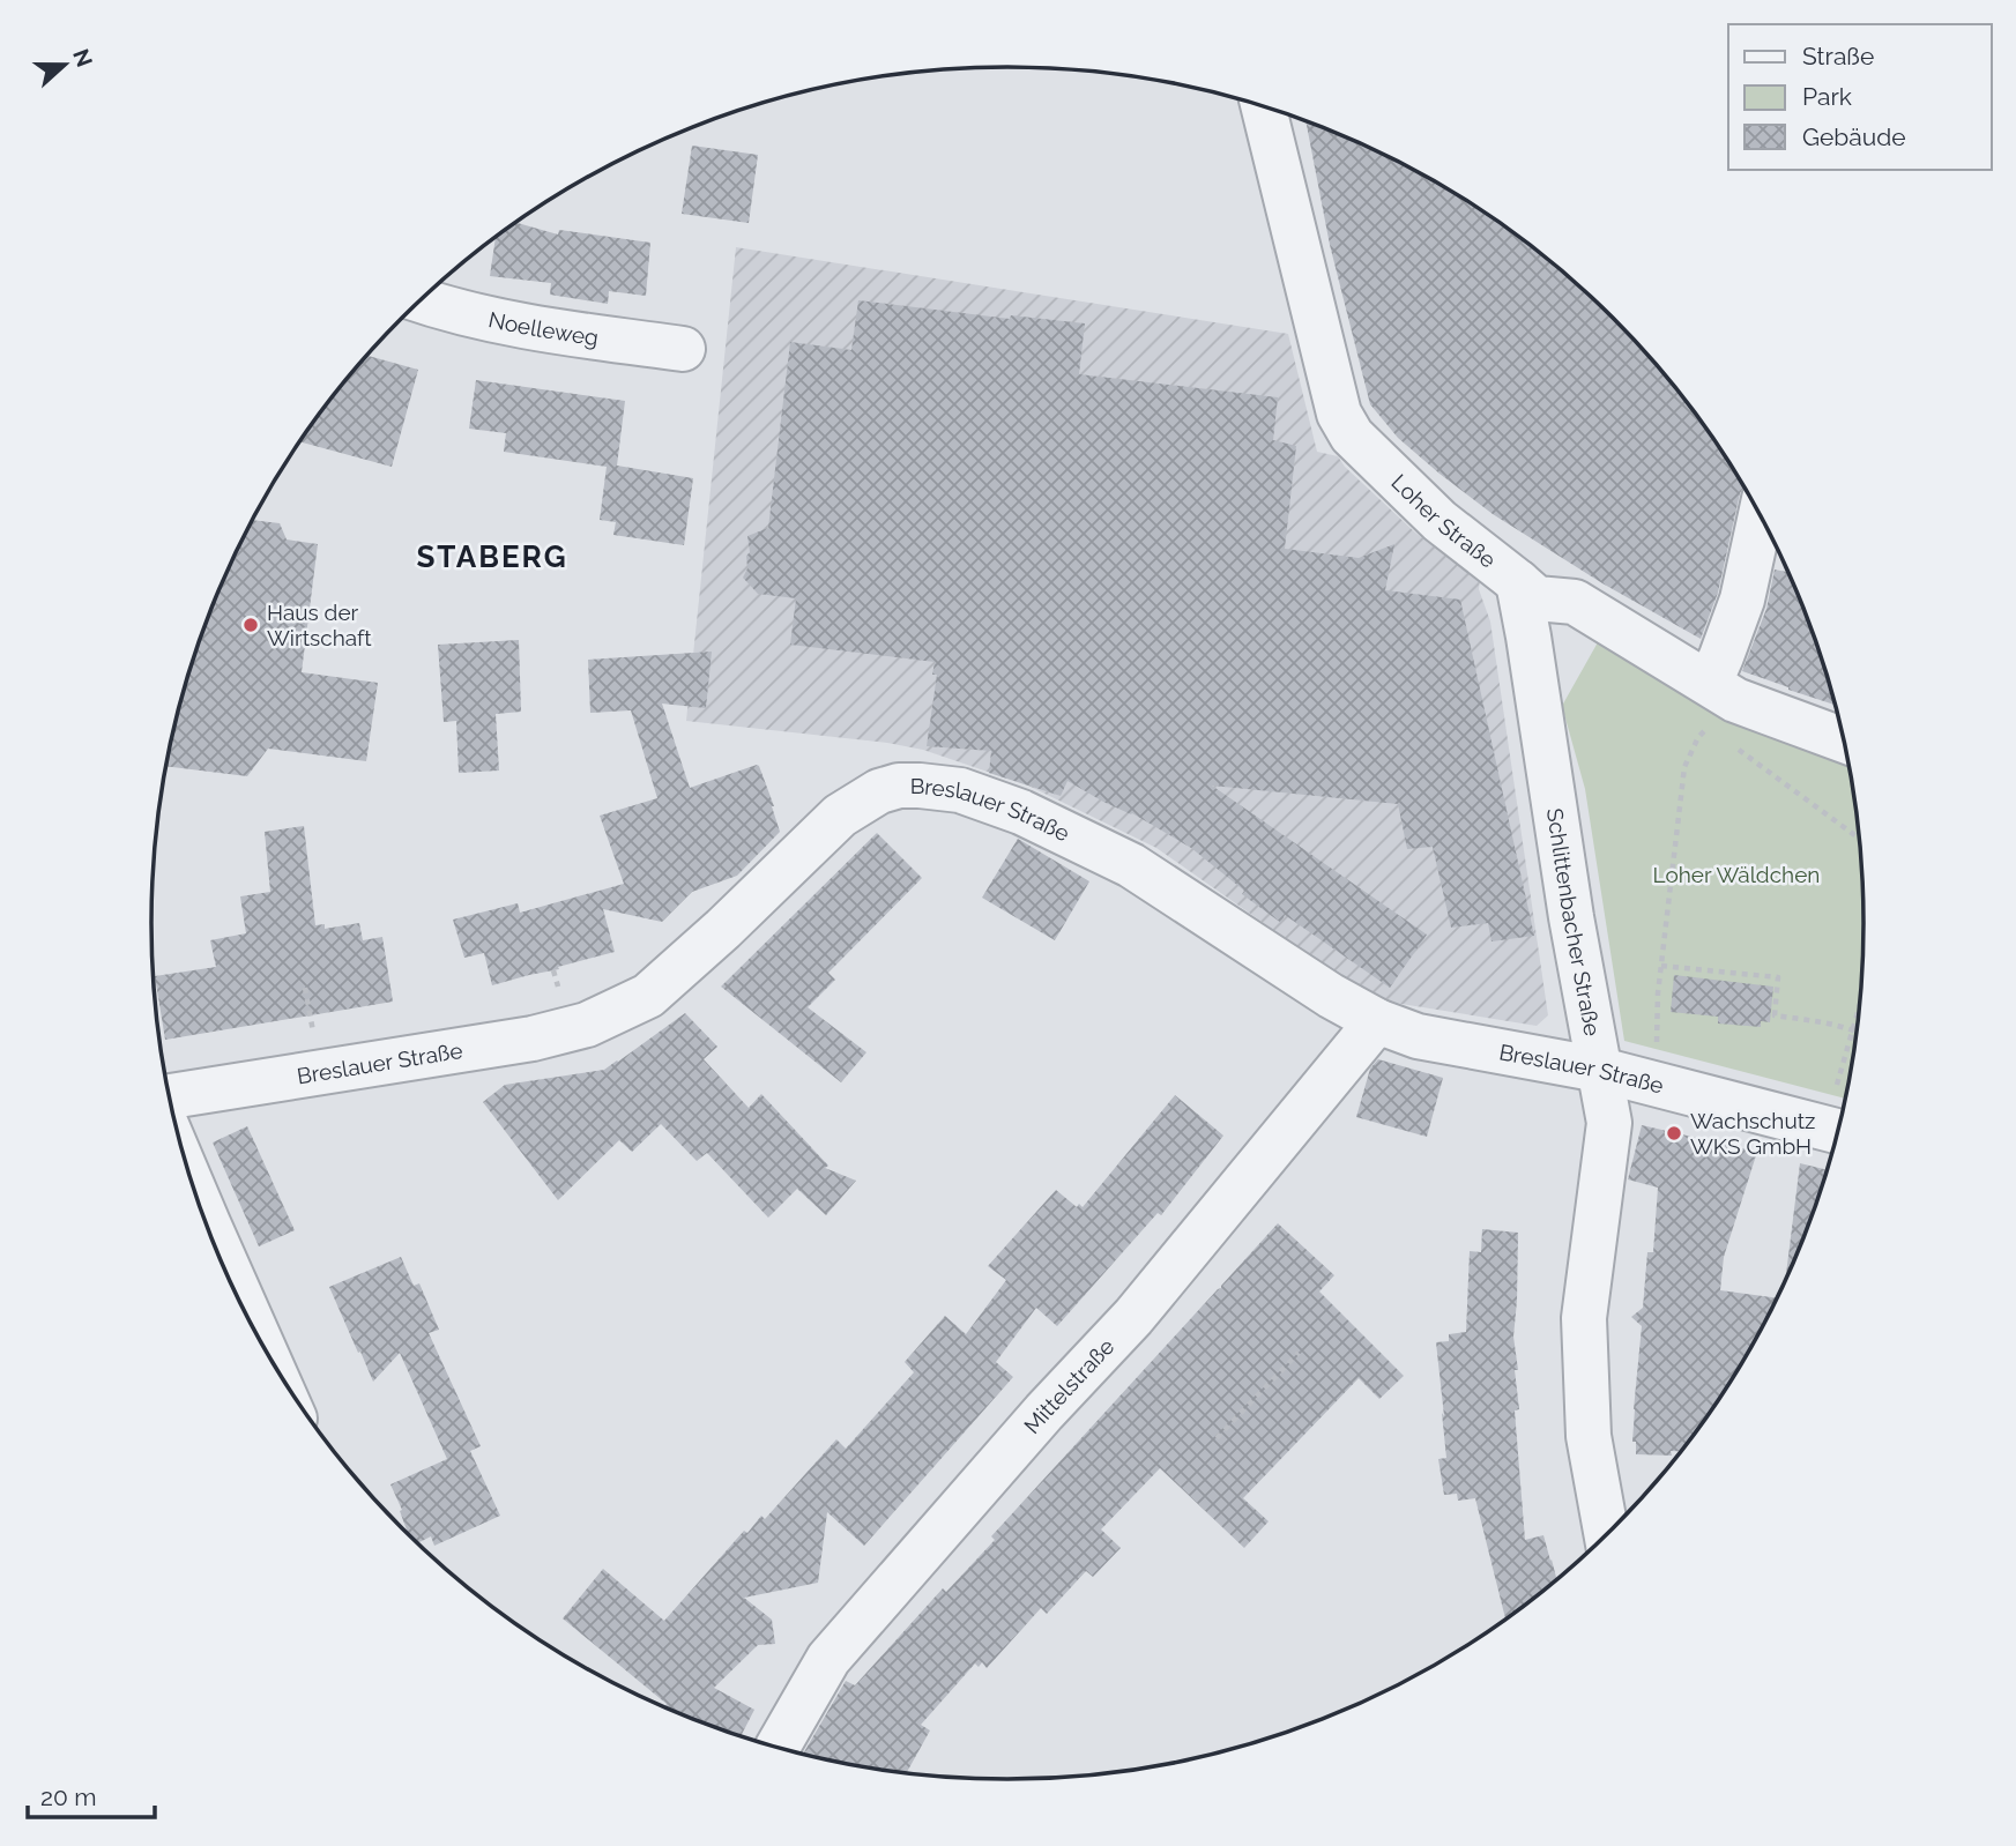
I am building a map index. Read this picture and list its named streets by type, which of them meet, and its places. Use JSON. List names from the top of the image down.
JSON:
{
  "streets": {
    "street": [
      "Noelleweg",
      "Loher Straße",
      "Breslauer Straße",
      "Schlittenbacher Straße",
      "Mittelstraße"
    ]
  },
  "crossings": [
    ["Loher Straße", "Schlittenbacher Straße"],
    ["Breslauer Straße", "Schlittenbacher Straße"],
    ["Breslauer Straße", "Mittelstraße"]
  ],
  "districts": ["STABERG"],
  "parks": ["Loher Wäldchen"],
  "places": ["Haus der Wirtschaft", "Wachschutz WKS GmbH"],
  "legend": ["Straße", "Park", "Gebäude"],
  "scale_bar": "20 m",
  "north": "right"
}
